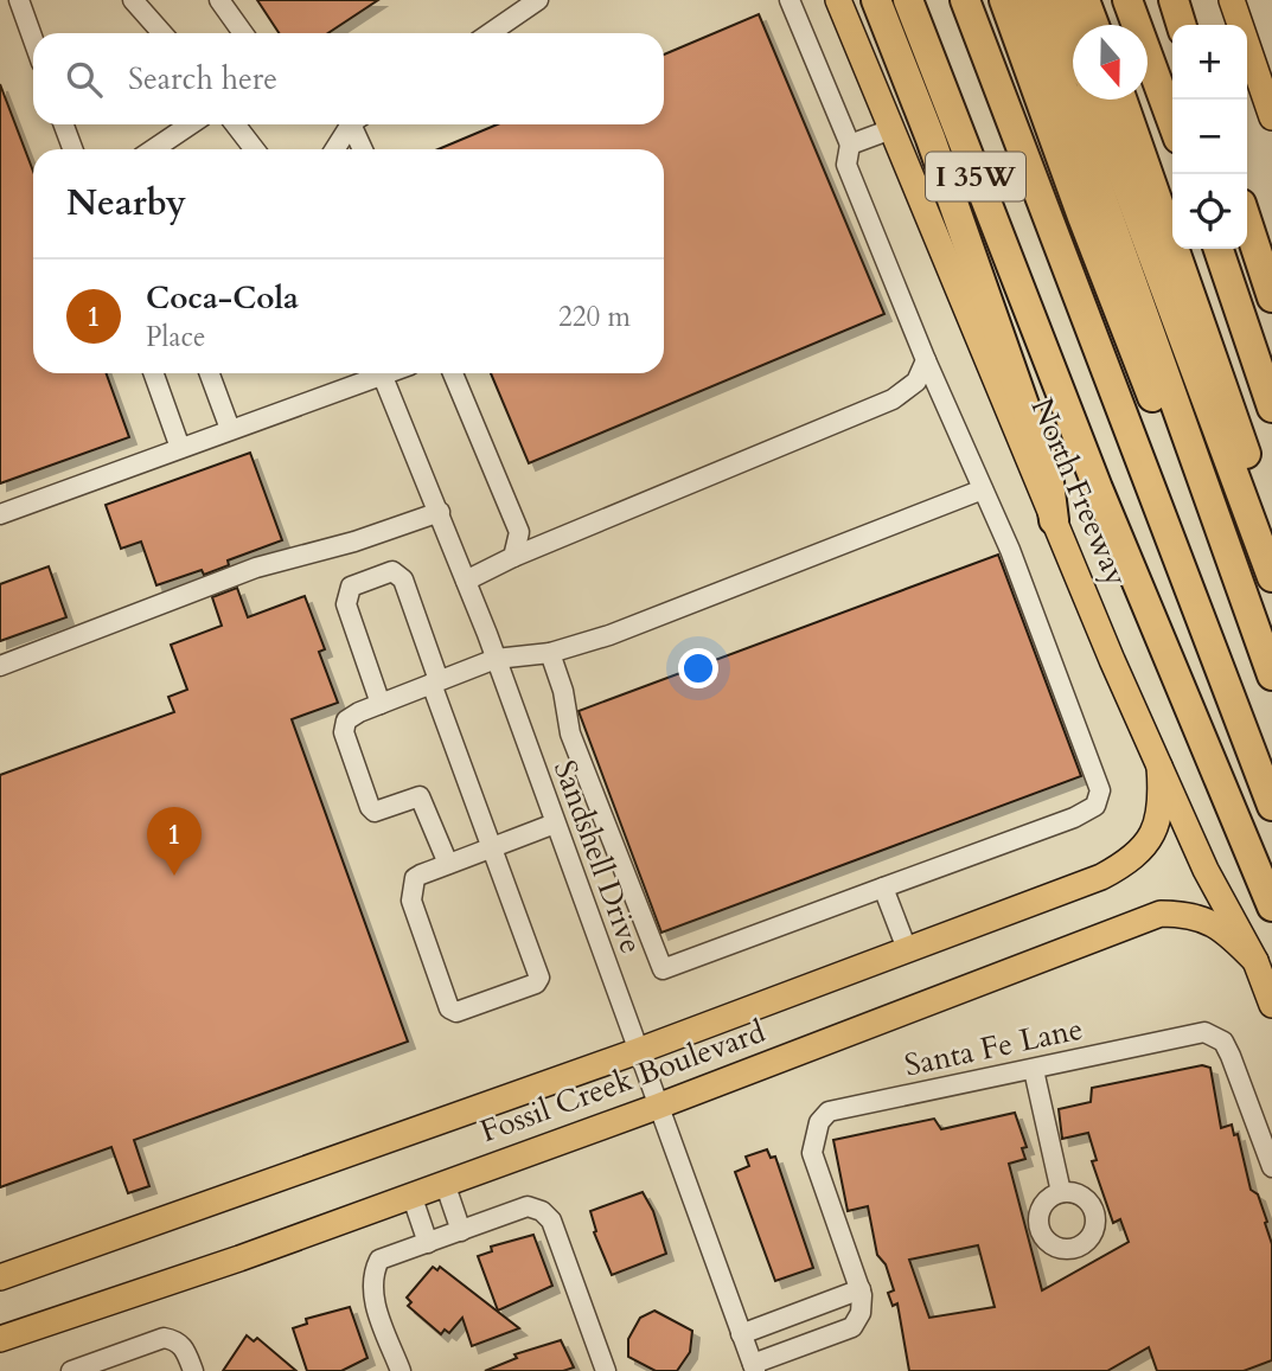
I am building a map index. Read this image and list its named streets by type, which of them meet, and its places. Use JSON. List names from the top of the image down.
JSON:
{
  "streets": {
    "highway": ["I 35W", "North Freeway"],
    "main road": ["Fossil Creek Boulevard"],
    "street": ["Sandshell Drive", "Santa Fe Lane"]
  },
  "crossings": [
    ["North Freeway", "Fossil Creek Boulevard"],
    ["Sandshell Drive", "Fossil Creek Boulevard"]
  ],
  "north": "bottom",
  "page": {
    "map_buttons": ["+", "−"],
    "search": "Search here",
    "heading": "Nearby",
    "list": [
      {
        "mark": "1",
        "name": "Coca-Cola",
        "note": "Place",
        "value": "220 m"
      }
    ],
    "pins": "1"
  }
}
